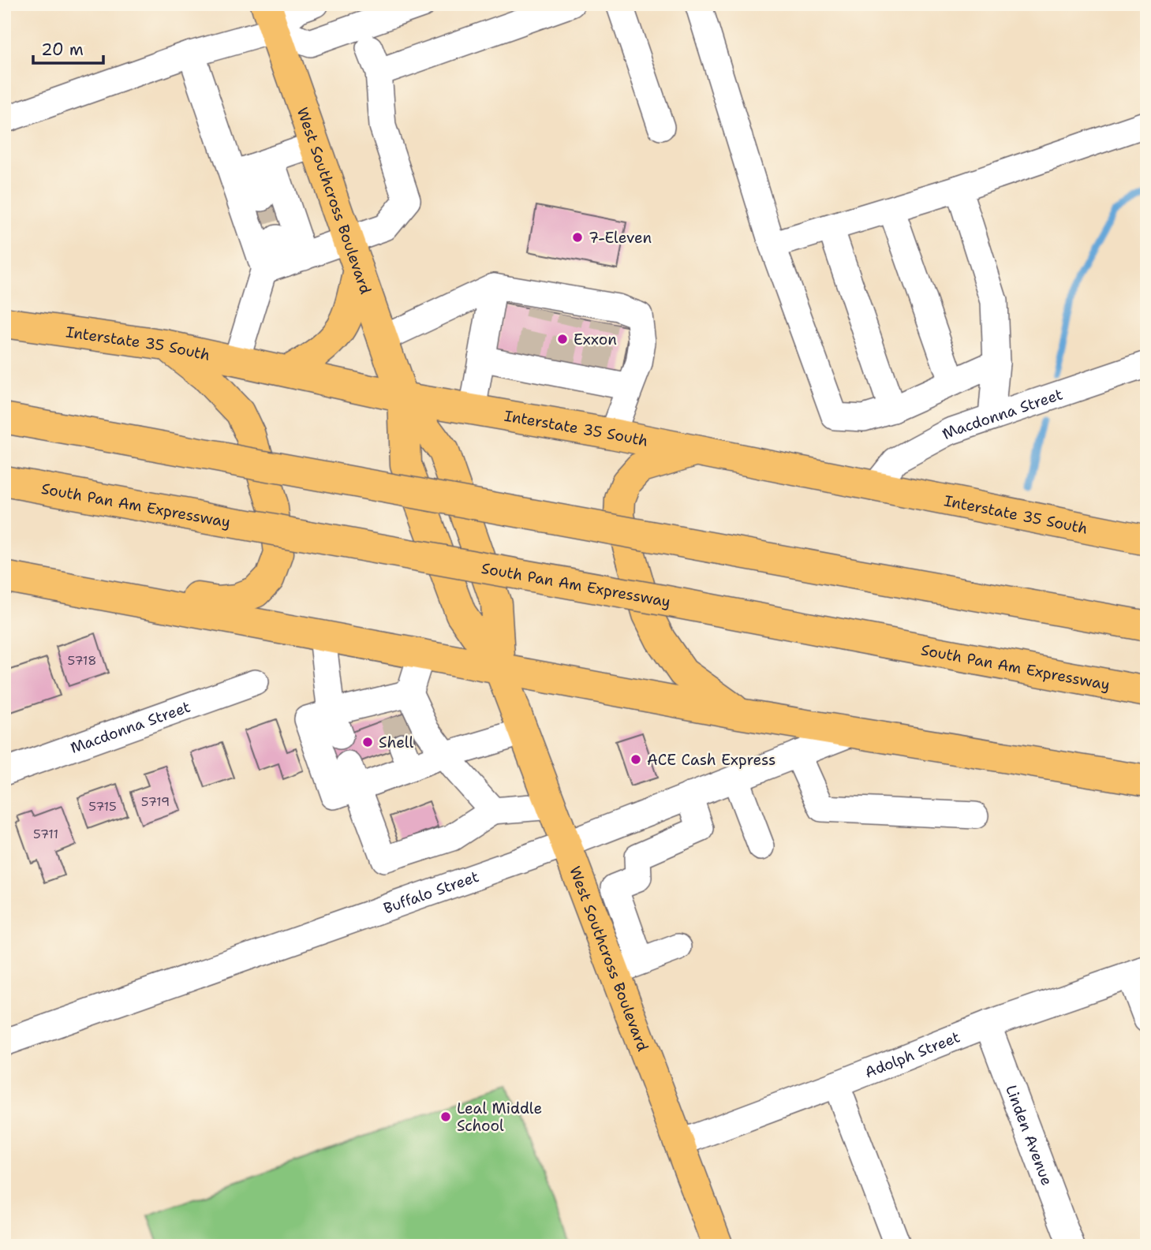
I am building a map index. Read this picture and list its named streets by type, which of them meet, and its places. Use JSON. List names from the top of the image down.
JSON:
{
  "streets": {
    "main road": ["West Southcross Boulevard", "Interstate 35 South", "South Pan Am Expressway"],
    "street": [
      "Macdonna Street",
      "Buffalo Street",
      "Adolph Street",
      "Linden Avenue"
    ]
  },
  "crossings": [
    ["West Southcross Boulevard", "Interstate 35 South"],
    ["West Southcross Boulevard", "Buffalo Street"],
    ["West Southcross Boulevard", "Adolph Street"],
    ["Interstate 35 South", "Macdonna Street"],
    ["Adolph Street", "Linden Avenue"]
  ],
  "places": [
    "7-Eleven",
    "Exxon",
    "Shell",
    "ACE Cash Express",
    "Leal Middle School"
  ],
  "house_numbers": [
    "5718",
    "5719",
    "5715",
    "5711"
  ],
  "scale_bar": "20 m"
}
